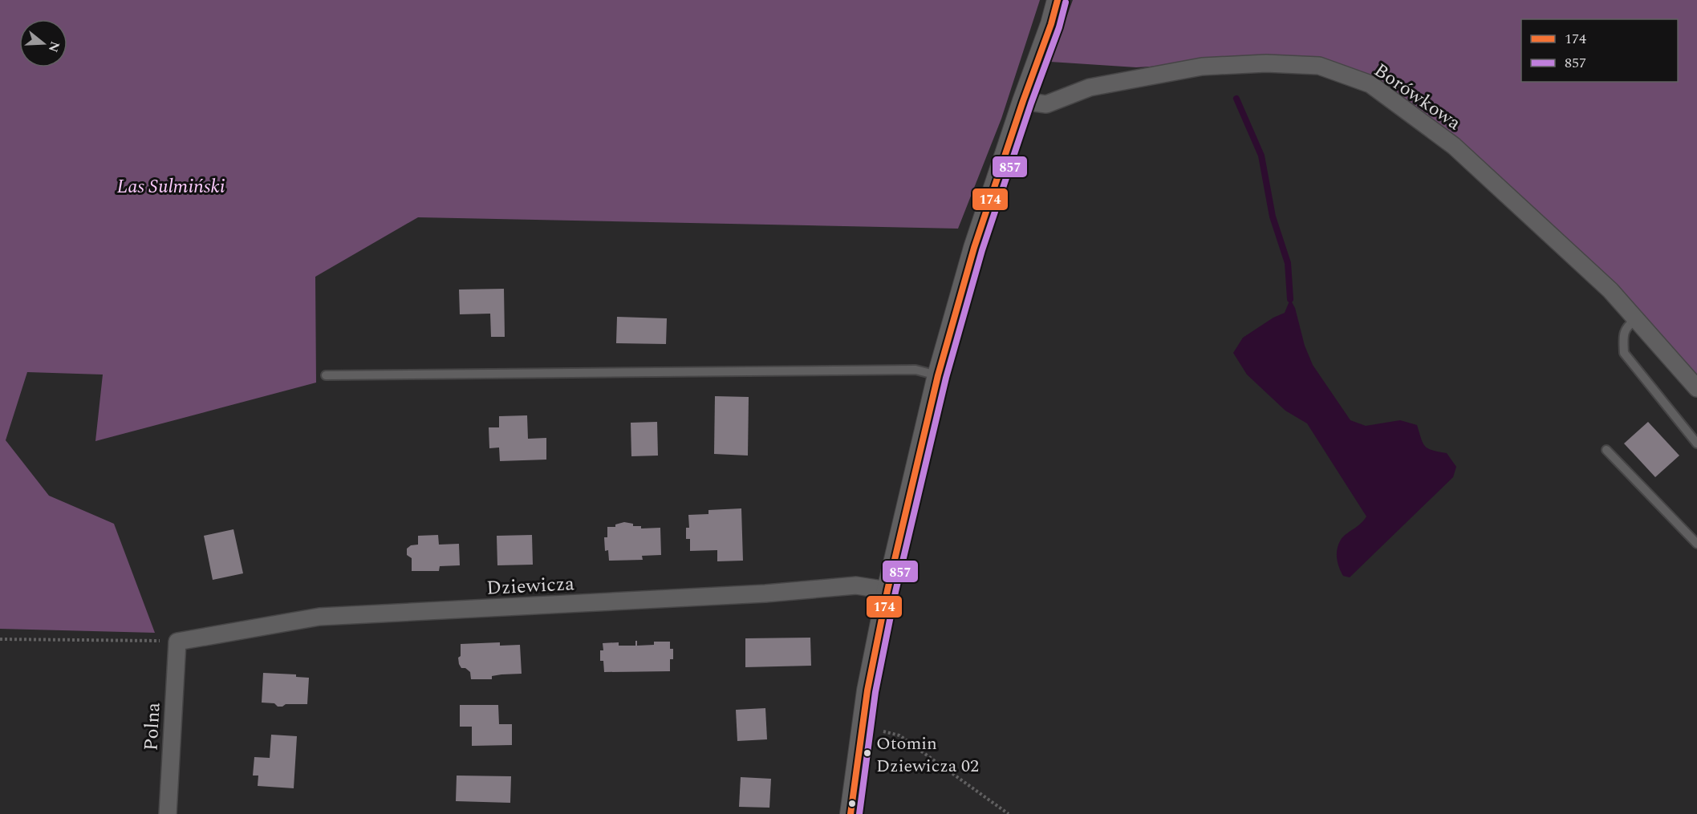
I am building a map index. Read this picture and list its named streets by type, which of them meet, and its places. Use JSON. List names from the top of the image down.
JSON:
{
  "streets": {
    "street": ["Borówkowa", "Dziewicza", "Polna"]
  },
  "crossings": [
    ["Dziewicza", "Polna"]
  ],
  "parks": ["Las Sulmiński"],
  "places": ["Otomin Dziewicza 02"],
  "lines": ["transit line 174", "transit line 857"],
  "legend": ["174", "857"],
  "north": "right"
}
